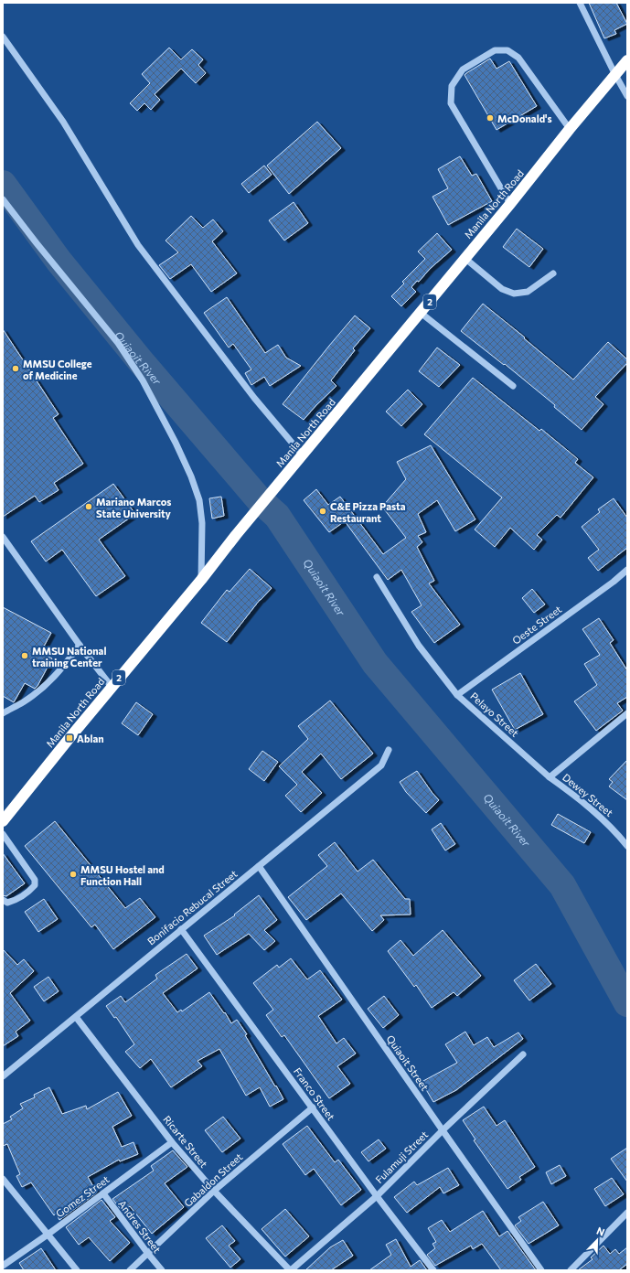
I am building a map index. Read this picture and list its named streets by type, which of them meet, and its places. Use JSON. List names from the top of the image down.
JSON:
{
  "streets": {
    "highway": ["Manila North Road", "2"],
    "street": [
      "Oeste Street",
      "Pelayo Street",
      "Dewey Street",
      "Bonifacio Rebucal Street",
      "Quiaoit Street",
      "Franco Street",
      "Ricarte Street",
      "Fulamuji Street",
      "Gabaldon Street",
      "Gomez Street",
      "Andres Street"
    ]
  },
  "crossings": [
    ["Oeste Street", "Pelayo Street"],
    ["Pelayo Street", "Dewey Street"],
    ["Bonifacio Rebucal Street", "Quiaoit Street"],
    ["Bonifacio Rebucal Street", "Franco Street"],
    ["Bonifacio Rebucal Street", "Ricarte Street"],
    ["Quiaoit Street", "Fulamuji Street"],
    ["Franco Street", "Fulamuji Street"],
    ["Franco Street", "Gabaldon Street"],
    ["Ricarte Street", "Fulamuji Street"],
    ["Ricarte Street", "Gabaldon Street"],
    ["Ricarte Street", "Gomez Street"],
    ["Gabaldon Street", "Andres Street"],
    ["Gomez Street", "Andres Street"]
  ],
  "water": ["Quiaoit River"],
  "places": {
    "other": [
      "McDonald's",
      "MMSU College of Medicine",
      "Mariano Marcos State University",
      "C&E Pizza Pasta Restaurant",
      "MMSU National training Center",
      "MMSU Hostel and Function Hall"
    ],
    "transit": ["Ablan"]
  },
  "north": "top right"
}
